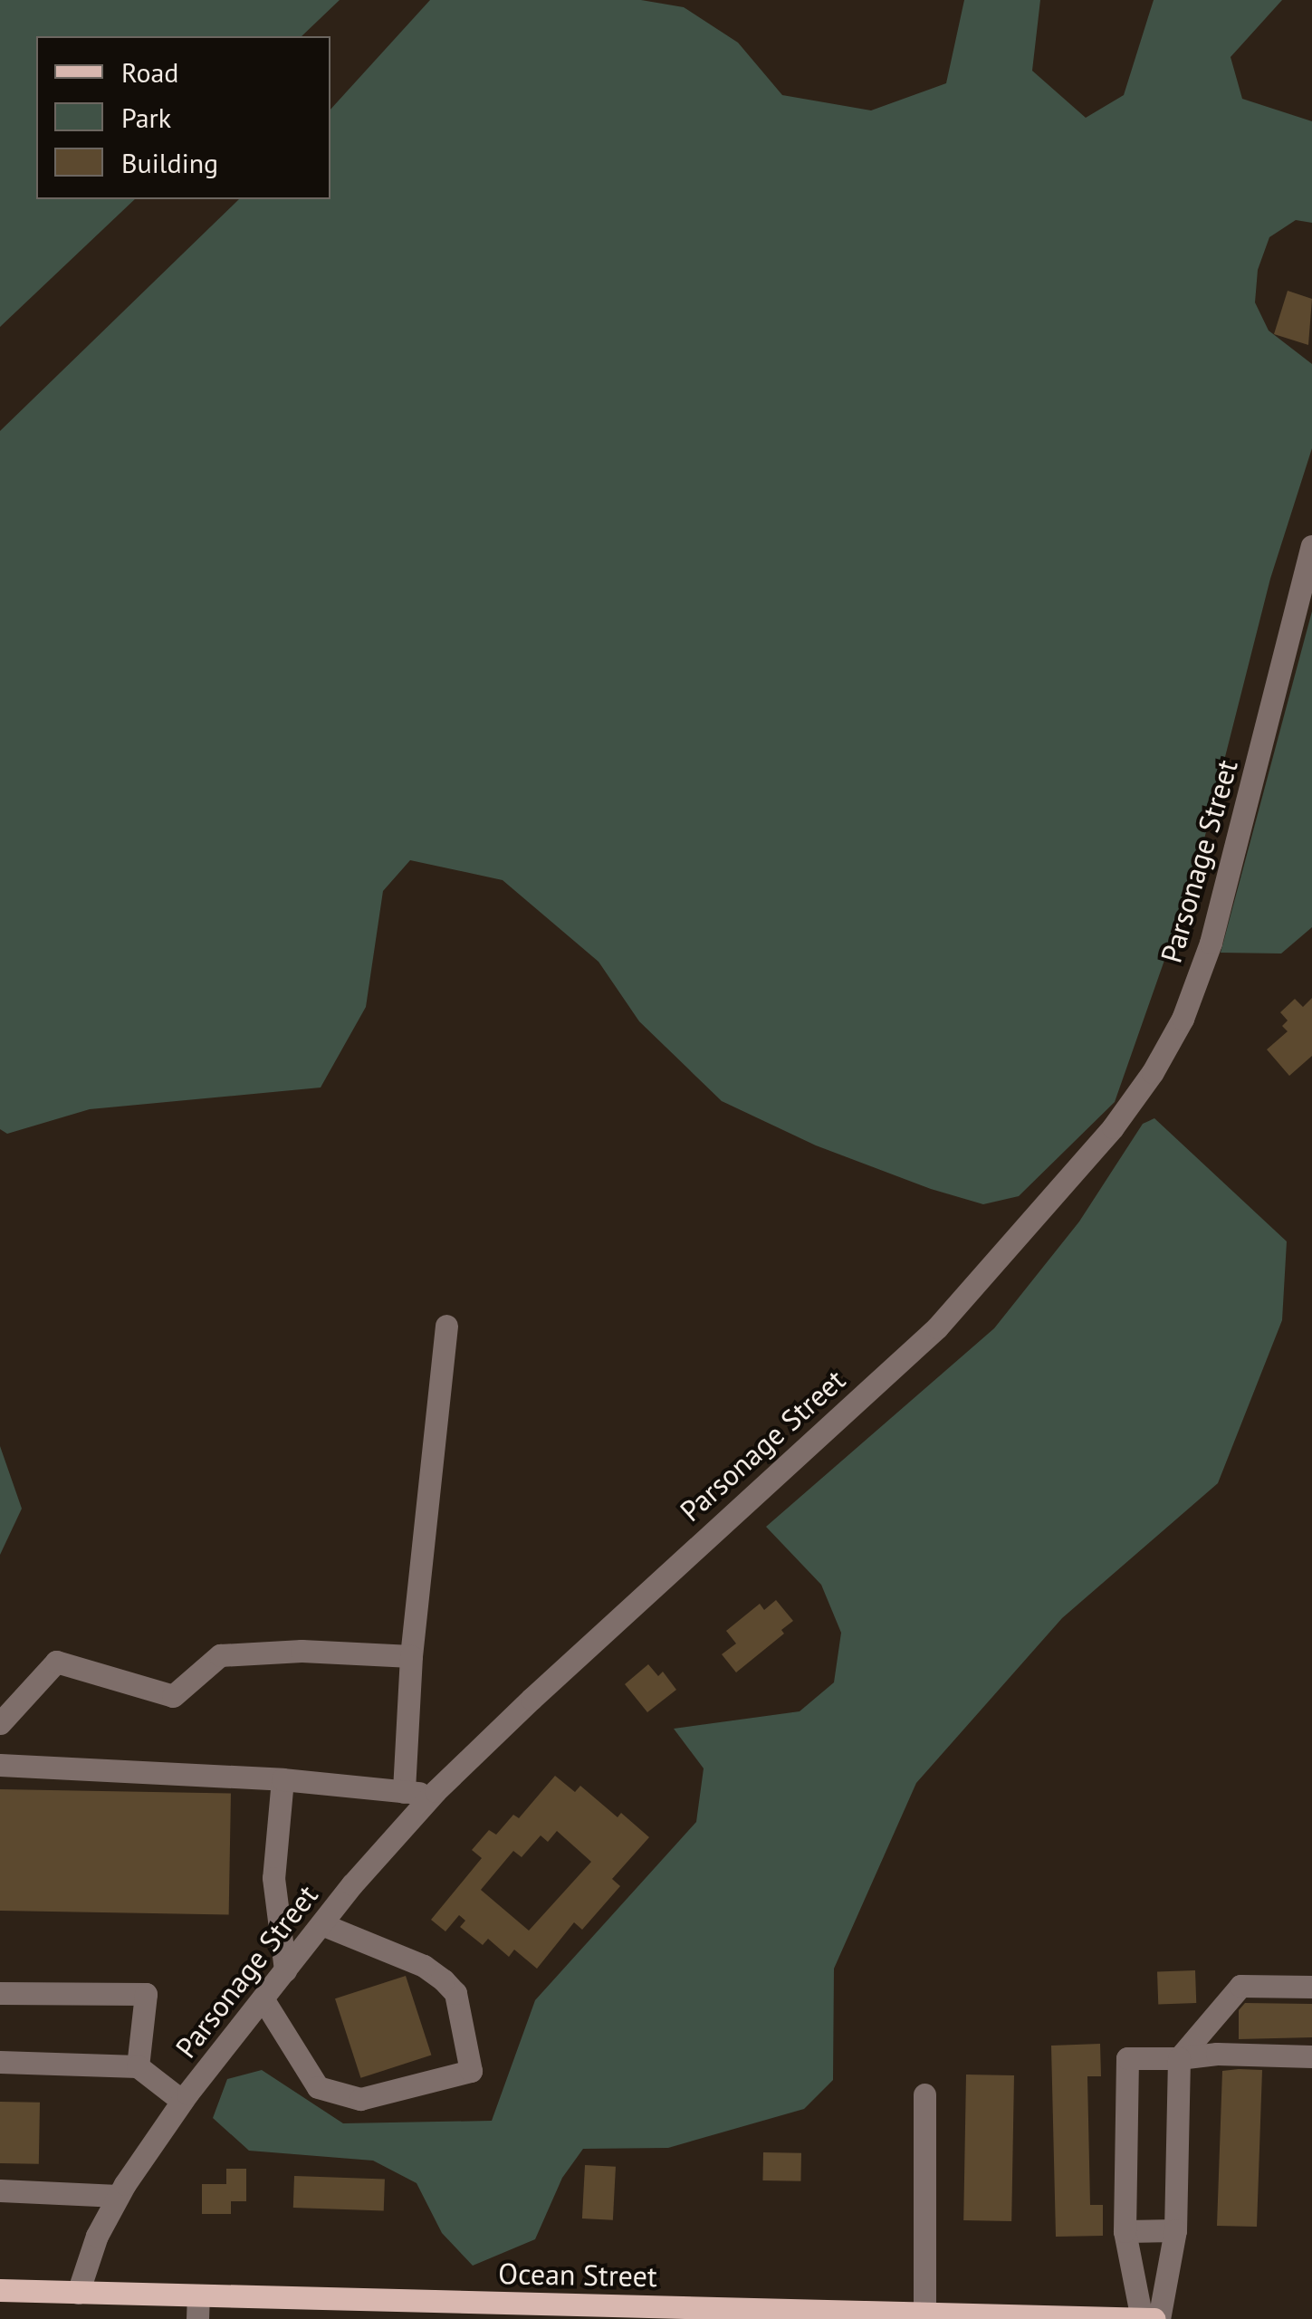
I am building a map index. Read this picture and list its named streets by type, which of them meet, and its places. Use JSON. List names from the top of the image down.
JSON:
{
  "streets": {
    "main road": ["Ocean Street"],
    "street": ["Parsonage Street"]
  },
  "crossings": [
    ["Parsonage Street", "Ocean Street"]
  ],
  "legend": ["Road", "Park", "Building"]
}
